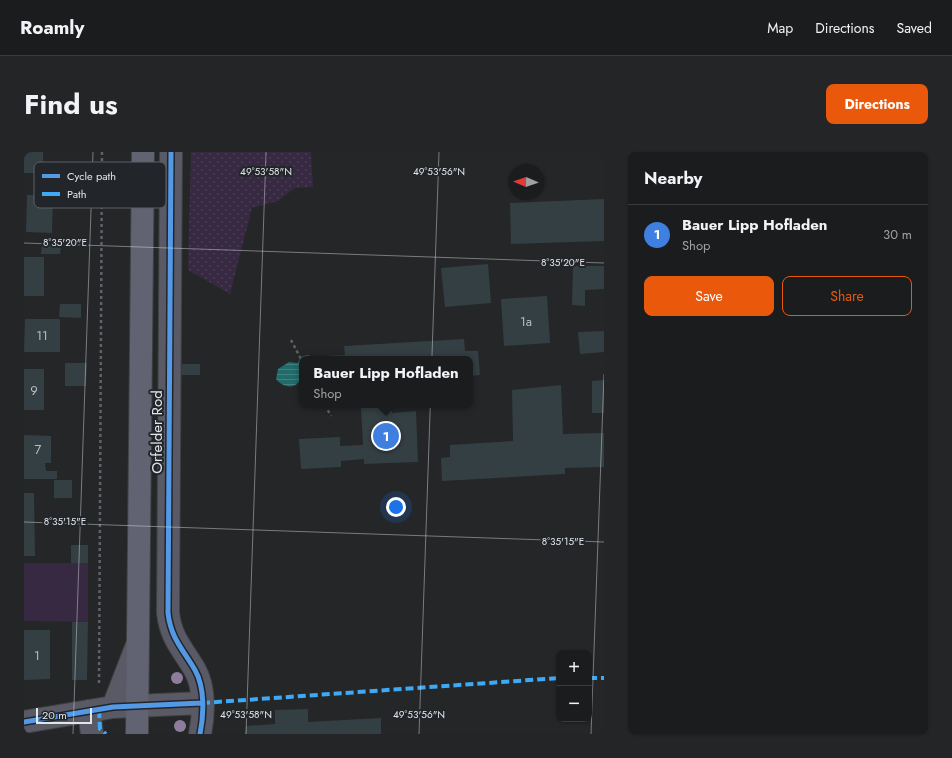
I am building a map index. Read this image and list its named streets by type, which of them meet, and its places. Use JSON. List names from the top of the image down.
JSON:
{
  "streets": {
    "street": ["Orfelder Rod"]
  },
  "house_numbers": [
    "1a",
    "11",
    "9",
    "7",
    "1"
  ],
  "legend": ["Cycle path", "Path"],
  "scale_bar": "20 m",
  "north": "left",
  "page": {
    "header": "Roamly",
    "nav": ["Map", "Directions", "Saved"],
    "title": "Find us",
    "buttons": [
      "Directions",
      ["Save", "Share"]
    ],
    "heading": "Nearby",
    "list": [
      {
        "mark": "1",
        "name": "Bauer Lipp Hofladen",
        "note": "Shop",
        "value": "30 m"
      }
    ],
    "popup": ["Bauer Lipp Hofladen", "Shop"],
    "pins": "1",
    "map_buttons": ["+", "−"],
    "scale": "20 m"
  },
  "coordinates": [
    "49°53'58\"N",
    "49°53'56\"N",
    "8°35'20\"E",
    "8°35'15\"E"
  ]
}
